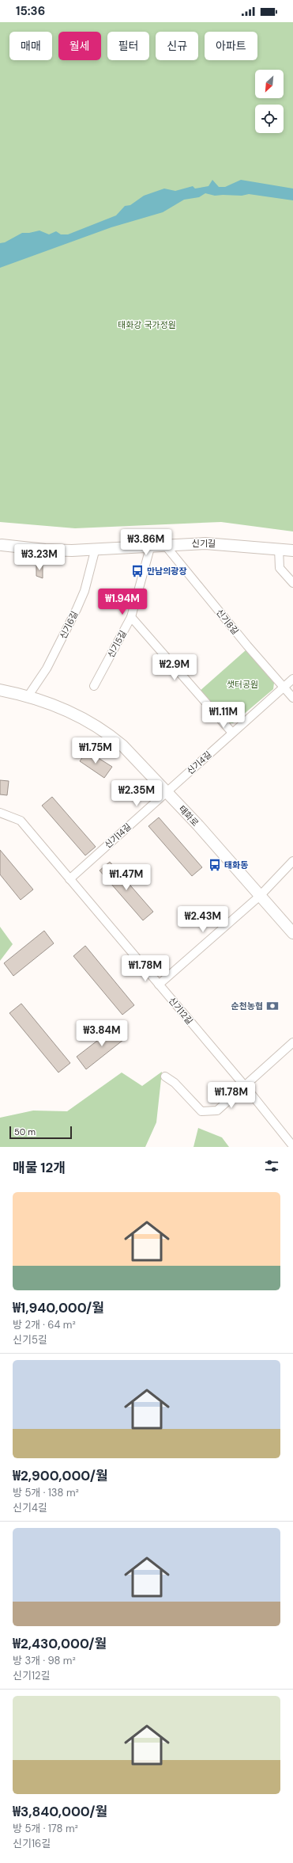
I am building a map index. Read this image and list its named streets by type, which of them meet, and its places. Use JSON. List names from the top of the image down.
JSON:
{
  "streets": {
    "main road": ["신기길", "태화로"],
    "street": [
      "신기8길",
      "신기6길",
      "신기5길",
      "신기4길",
      "신기14길",
      "신기12길"
    ]
  },
  "crossings": [
    ["신기길", "신기8길"],
    ["신기길", "신기6길"],
    ["신기길", "신기5길"],
    ["신기8길", "신기4길"],
    ["신기6길", "태화로"],
    ["신기4길", "태화로"],
    ["신기4길", "신기14길"],
    ["태화로", "신기14길"],
    ["신기14길", "신기12길"]
  ],
  "parks": ["태화강 국가정원", "샛터공원"],
  "places": {
    "bus stop": ["만남의광장", "태화동"],
    "bank": ["순천농협"]
  },
  "scale_bar": "50 m",
  "north": "bottom left",
  "page": {
    "status": "15:36",
    "chip": [
      "매매",
      "월세",
      "필터",
      "신규",
      "아파트"
    ],
    "price": [
      "₩3.86M",
      "₩3.23M",
      "₩1.94M",
      "₩2.9M",
      "₩1.11M",
      "₩1.75M",
      "₩2.35M",
      "₩1.47M",
      "₩2.43M",
      "₩1.78M",
      "₩3.84M",
      "₩1.78M"
    ],
    "scale": "50 m",
    "heading": "매물 12개",
    "list": [
      {
        "name": "₩1,940,000/월",
        "note": "방 2개 · 64 m² · 신기5길"
      },
      {
        "name": "₩2,900,000/월",
        "note": "방 5개 · 138 m² · 신기4길"
      },
      {
        "name": "₩2,430,000/월",
        "note": "방 3개 · 98 m² · 신기12길"
      },
      {
        "name": "₩3,840,000/월",
        "note": "방 5개 · 178 m² · 신기16길"
      }
    ]
  }
}
